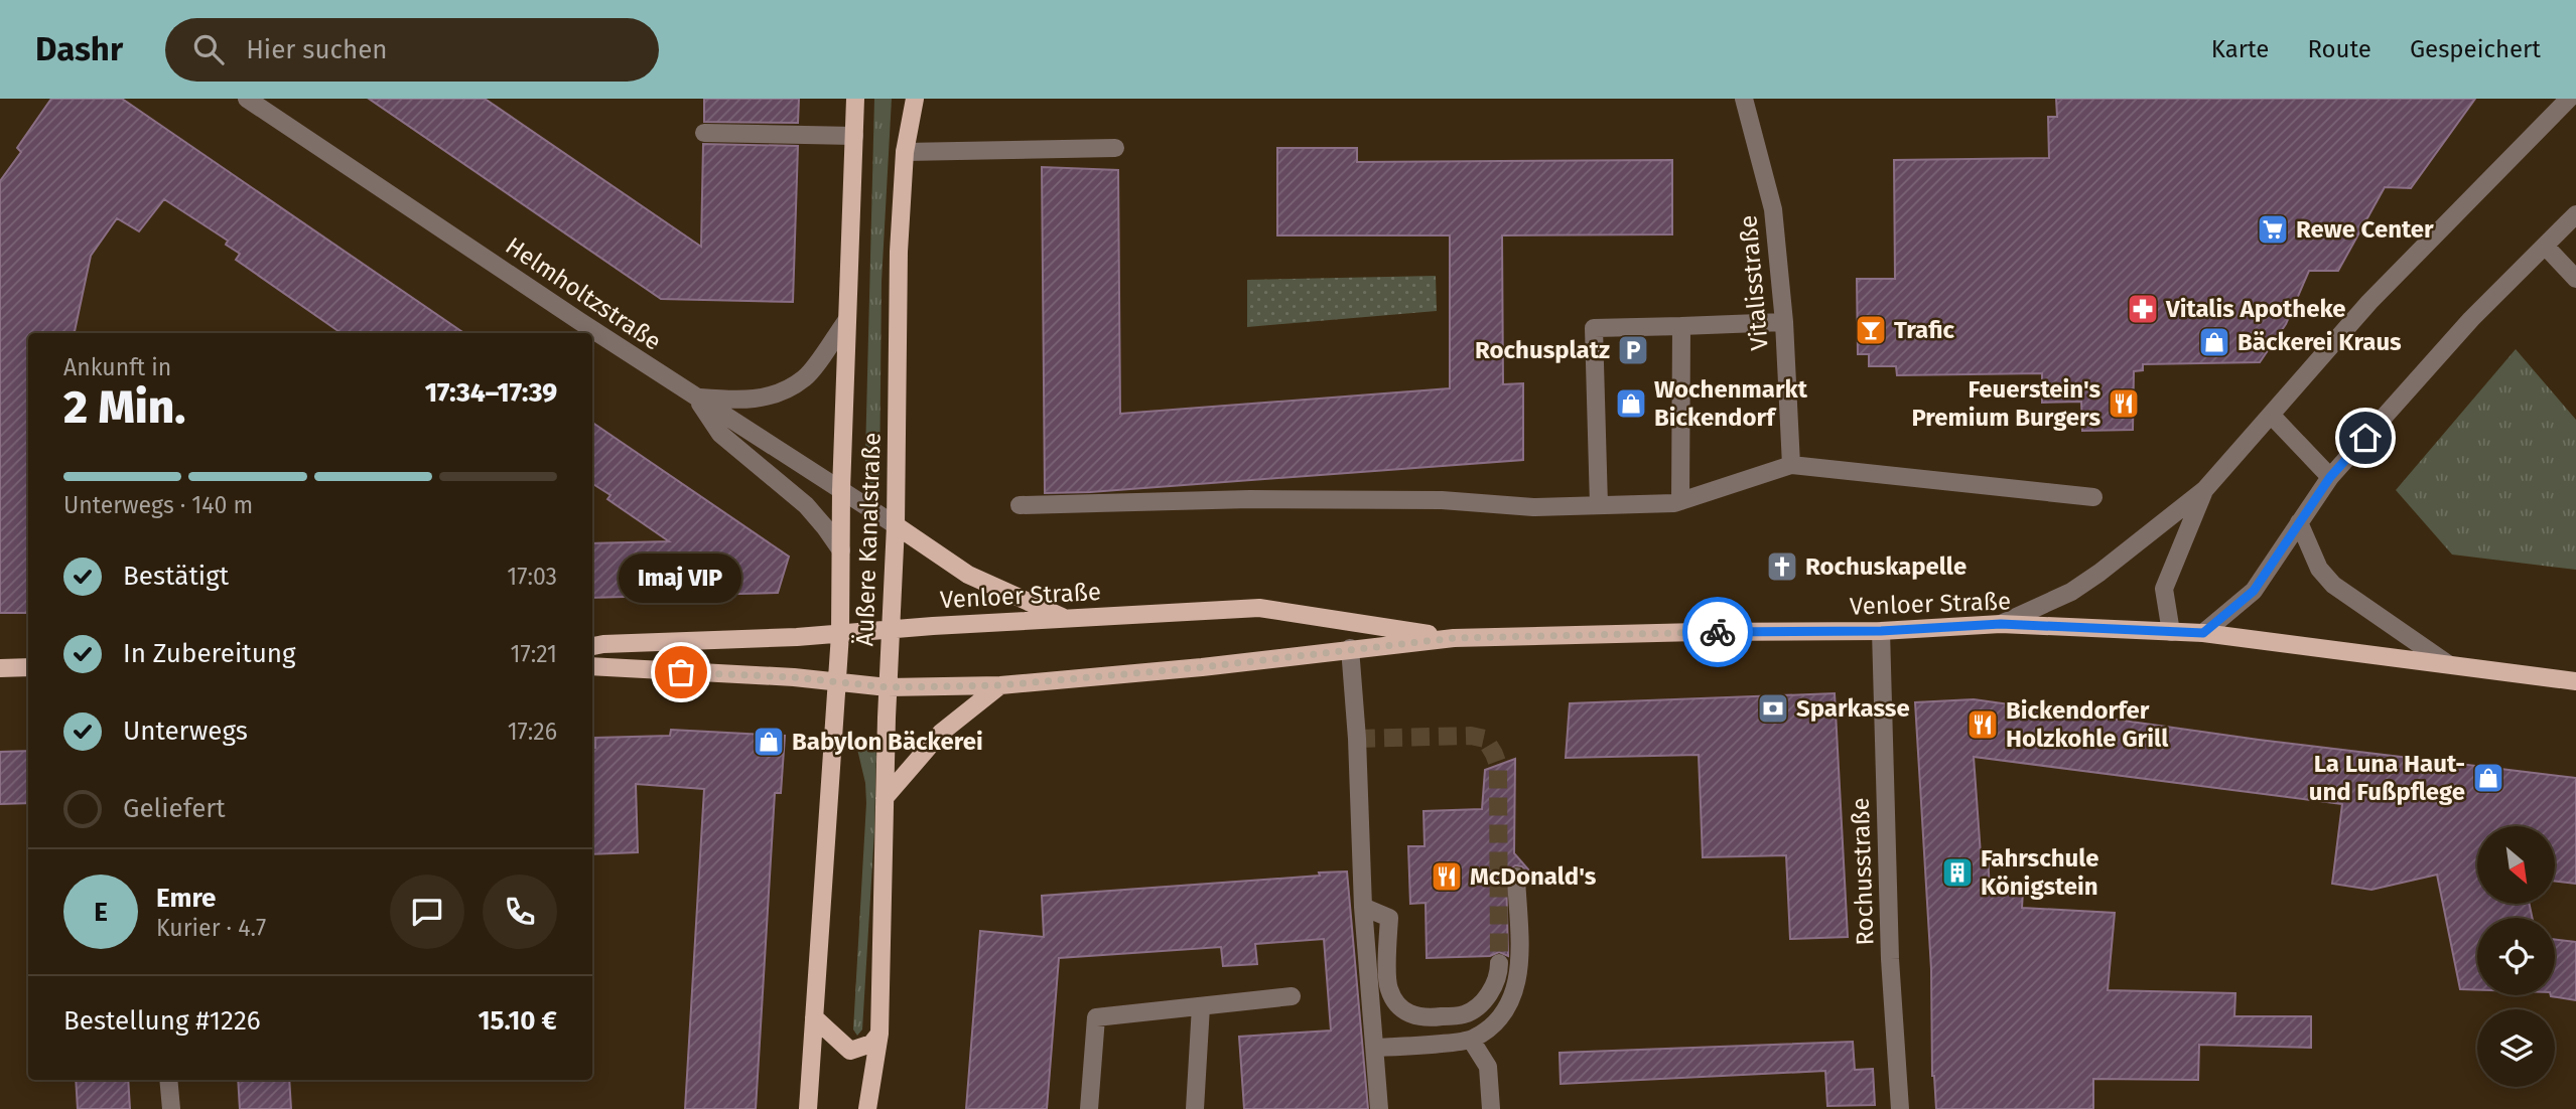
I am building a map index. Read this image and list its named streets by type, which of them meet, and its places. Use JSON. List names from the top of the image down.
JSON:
{
  "streets": {
    "main road": ["Äußere Kanalstraße", "Venloer Straße"],
    "street": ["Vitalisstraße", "Helmholtzstraße", "Rochusstraße"]
  },
  "crossings": [
    ["Helmholtzstraße", "Äußere Kanalstraße"],
    ["Äußere Kanalstraße", "Venloer Straße"],
    ["Venloer Straße", "Rochusstraße"]
  ],
  "places": {
    "supermarket": ["Rewe Center"],
    "pharmacy": ["Vitalis Apotheke"],
    "bar": ["Trafic"],
    "shop": [
      "Bäckerei Kraus",
      "Wochenmarkt Bickendorf",
      "Babylon Bäckerei",
      "La Luna Haut- und Fußpflege"
    ],
    "parking": ["Rochusplatz"],
    "restaurant": ["Feuerstein's Premium Burgers", "Bickendorfer Holzkohle Grill", "McDonald's"],
    "church": ["Rochuskapelle"],
    "other": ["Imaj VIP"],
    "bank": ["Sparkasse"],
    "building": ["Fahrschule Königstein"]
  },
  "north": "bottom right",
  "page": {
    "header": "Dashr",
    "search": "Hier suchen",
    "nav": ["Karte", "Route", "Gespeichert"],
    "heading": ["2 Min.", "Ankunft in", "17:34–17:39"],
    "panel": [
      "Emre",
      "Kurier · 4.7",
      "Bestellung #1226",
      "15.10 €"
    ],
    "bar": "Unterwegs · 140 m",
    "list": [
      ["Bestätigt", "17:03"],
      ["In Zubereitung", "17:21"],
      ["Unterwegs", "17:26"],
      "Geliefert"
    ],
    "bubble": "Imaj VIP",
    "round": "E"
  }
}
